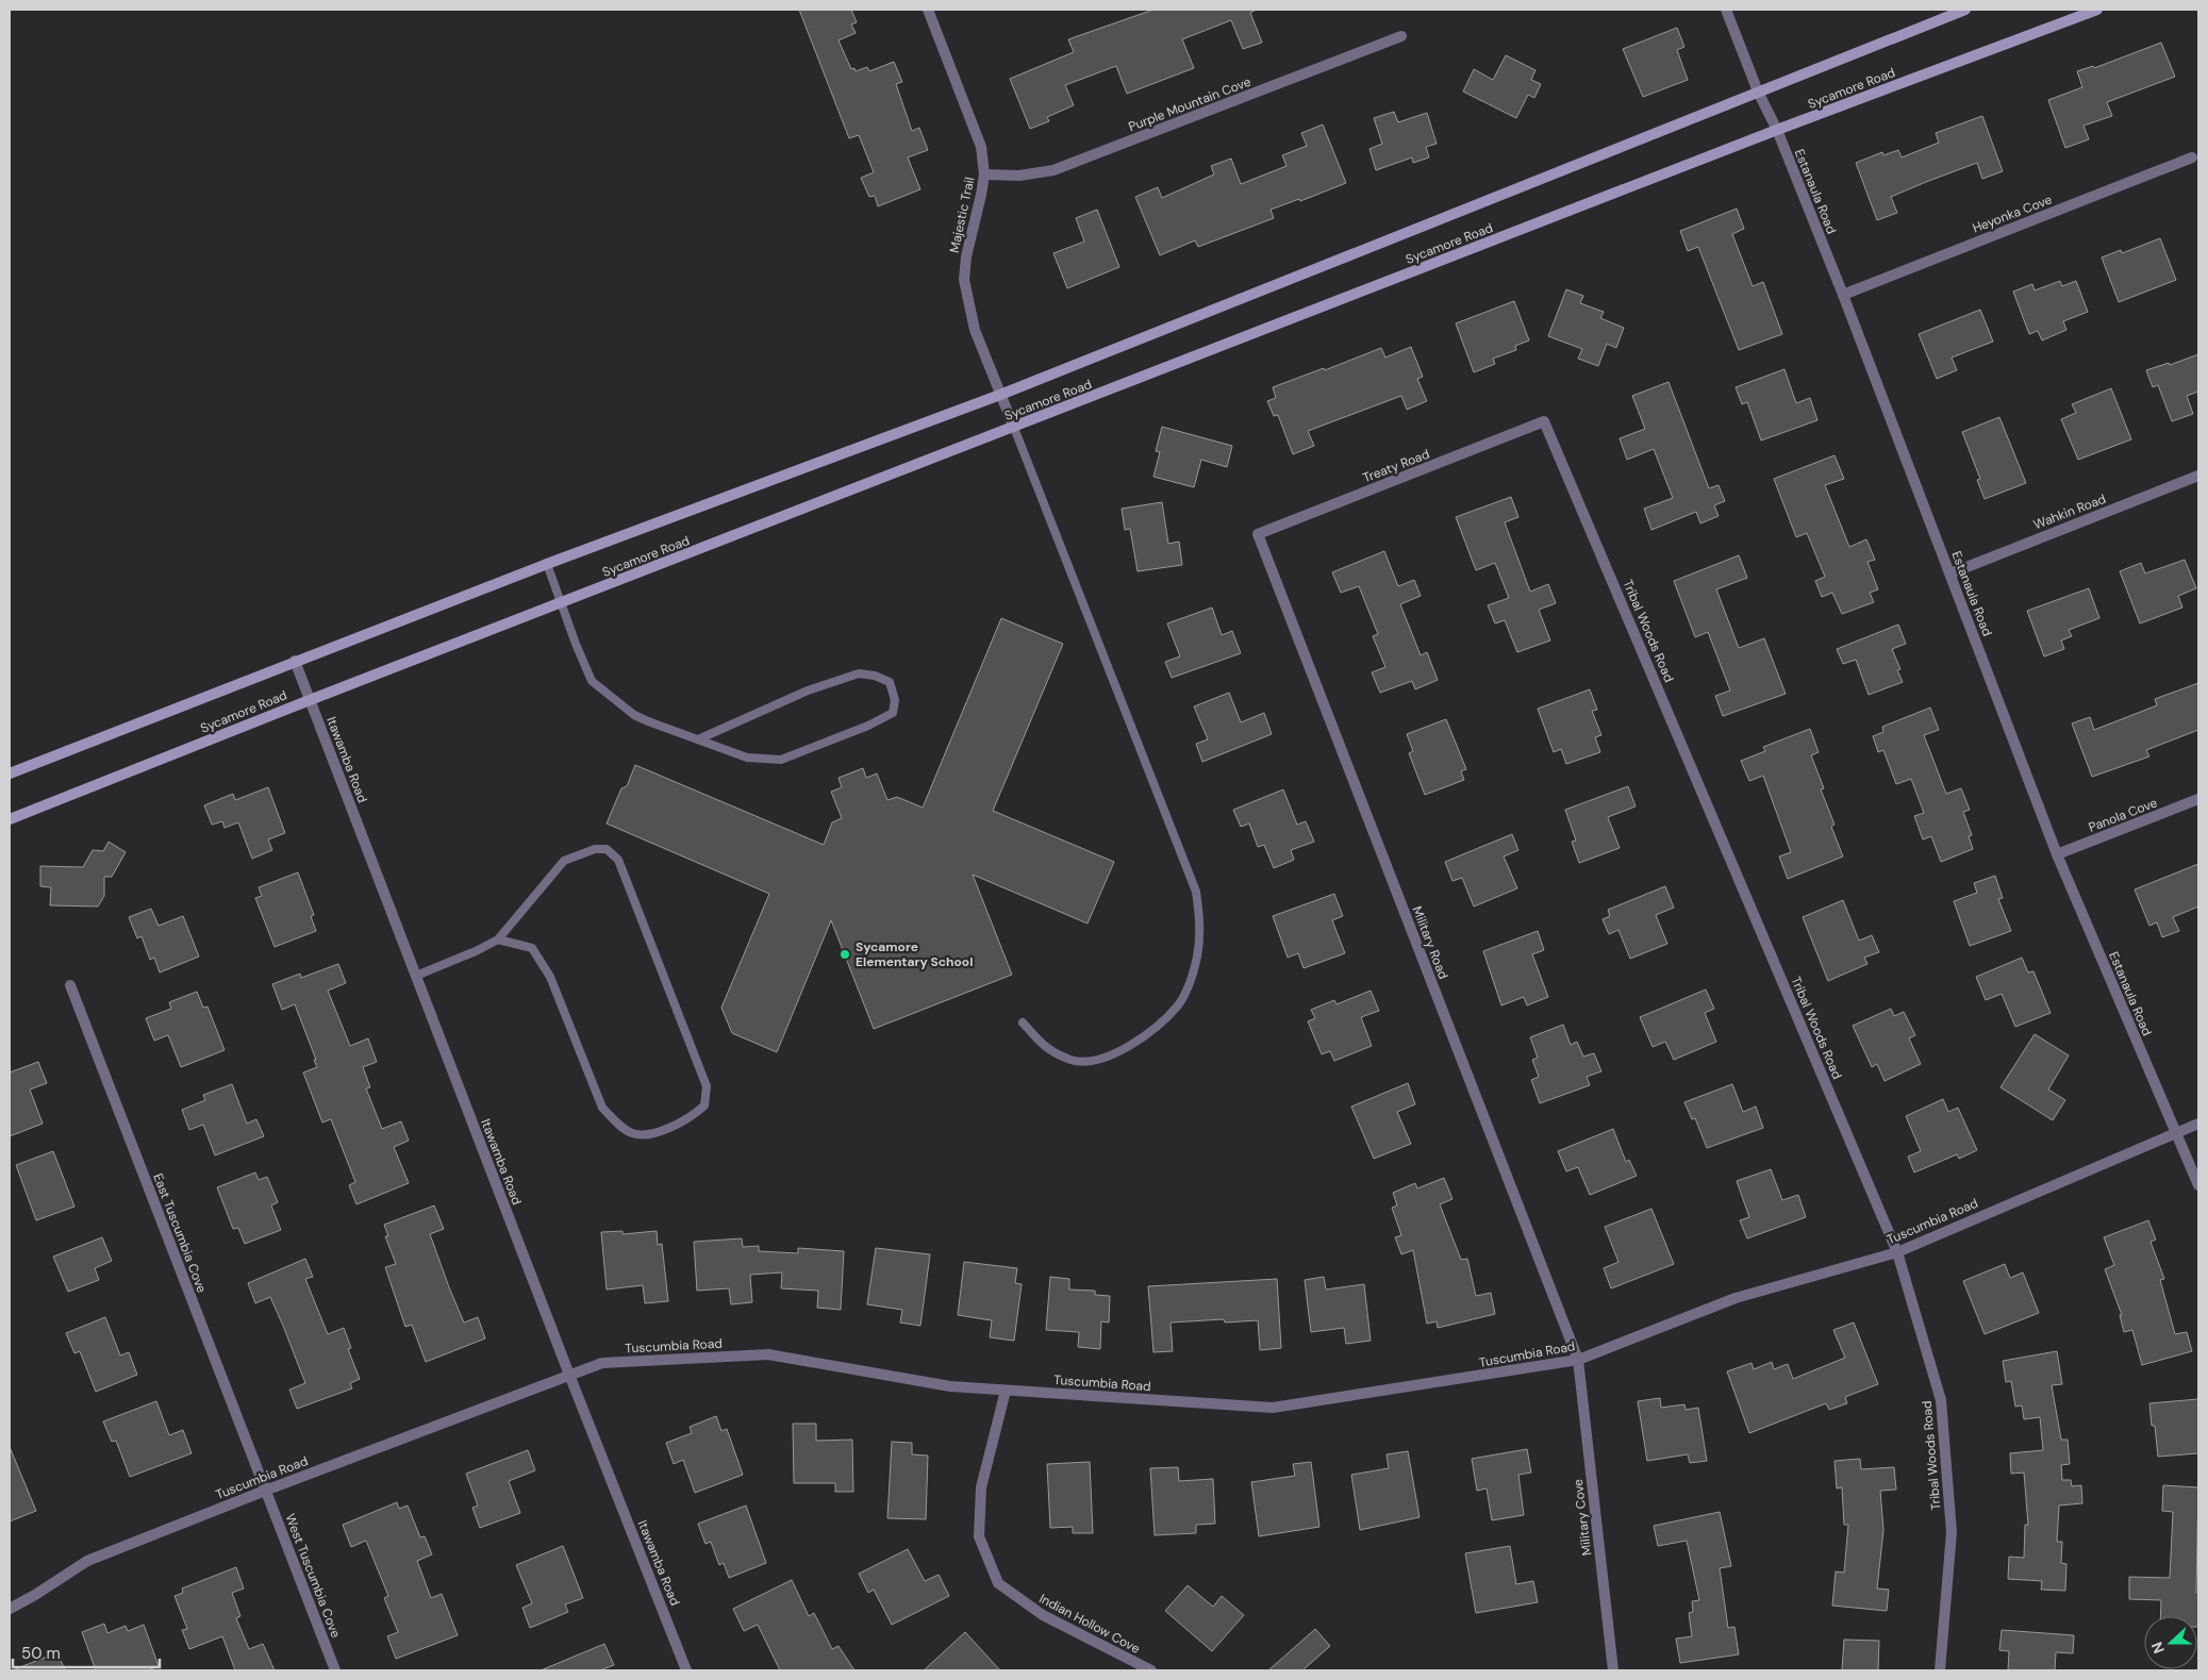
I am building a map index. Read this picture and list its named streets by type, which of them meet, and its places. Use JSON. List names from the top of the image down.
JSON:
{
  "streets": {
    "street": [
      "Sycamore Road",
      "Purple Mountain Cove",
      "Estanaula Road",
      "Heyonka Cove",
      "Majestic Trail",
      "Treaty Road",
      "Wahkin Road",
      "Tribal Woods Road",
      "Itawamba Road",
      "Panola Cove",
      "Military Road",
      "Tuscumbia Road",
      "East Tuscumbia Cove",
      "Military Cove",
      "West Tuscumbia Cove",
      "Indian Hollow Cove"
    ]
  },
  "crossings": [
    ["Sycamore Road", "Estanaula Road"],
    ["Sycamore Road", "Majestic Trail"],
    ["Sycamore Road", "Itawamba Road"],
    ["Purple Mountain Cove", "Majestic Trail"],
    ["Estanaula Road", "Heyonka Cove"],
    ["Estanaula Road", "Wahkin Road"],
    ["Estanaula Road", "Panola Cove"],
    ["Estanaula Road", "Tuscumbia Road"],
    ["Treaty Road", "Tribal Woods Road"],
    ["Treaty Road", "Military Road"],
    ["Tribal Woods Road", "Tuscumbia Road"],
    ["Itawamba Road", "Tuscumbia Road"],
    ["Military Road", "Tuscumbia Road"],
    ["Military Road", "Military Cove"],
    ["Tuscumbia Road", "East Tuscumbia Cove"],
    ["Tuscumbia Road", "Military Cove"],
    ["Tuscumbia Road", "West Tuscumbia Cove"],
    ["Tuscumbia Road", "Indian Hollow Cove"],
    ["East Tuscumbia Cove", "West Tuscumbia Cove"]
  ],
  "places": ["Sycamore Elementary School"],
  "scale_bar": "50 m",
  "north": "left"
}
